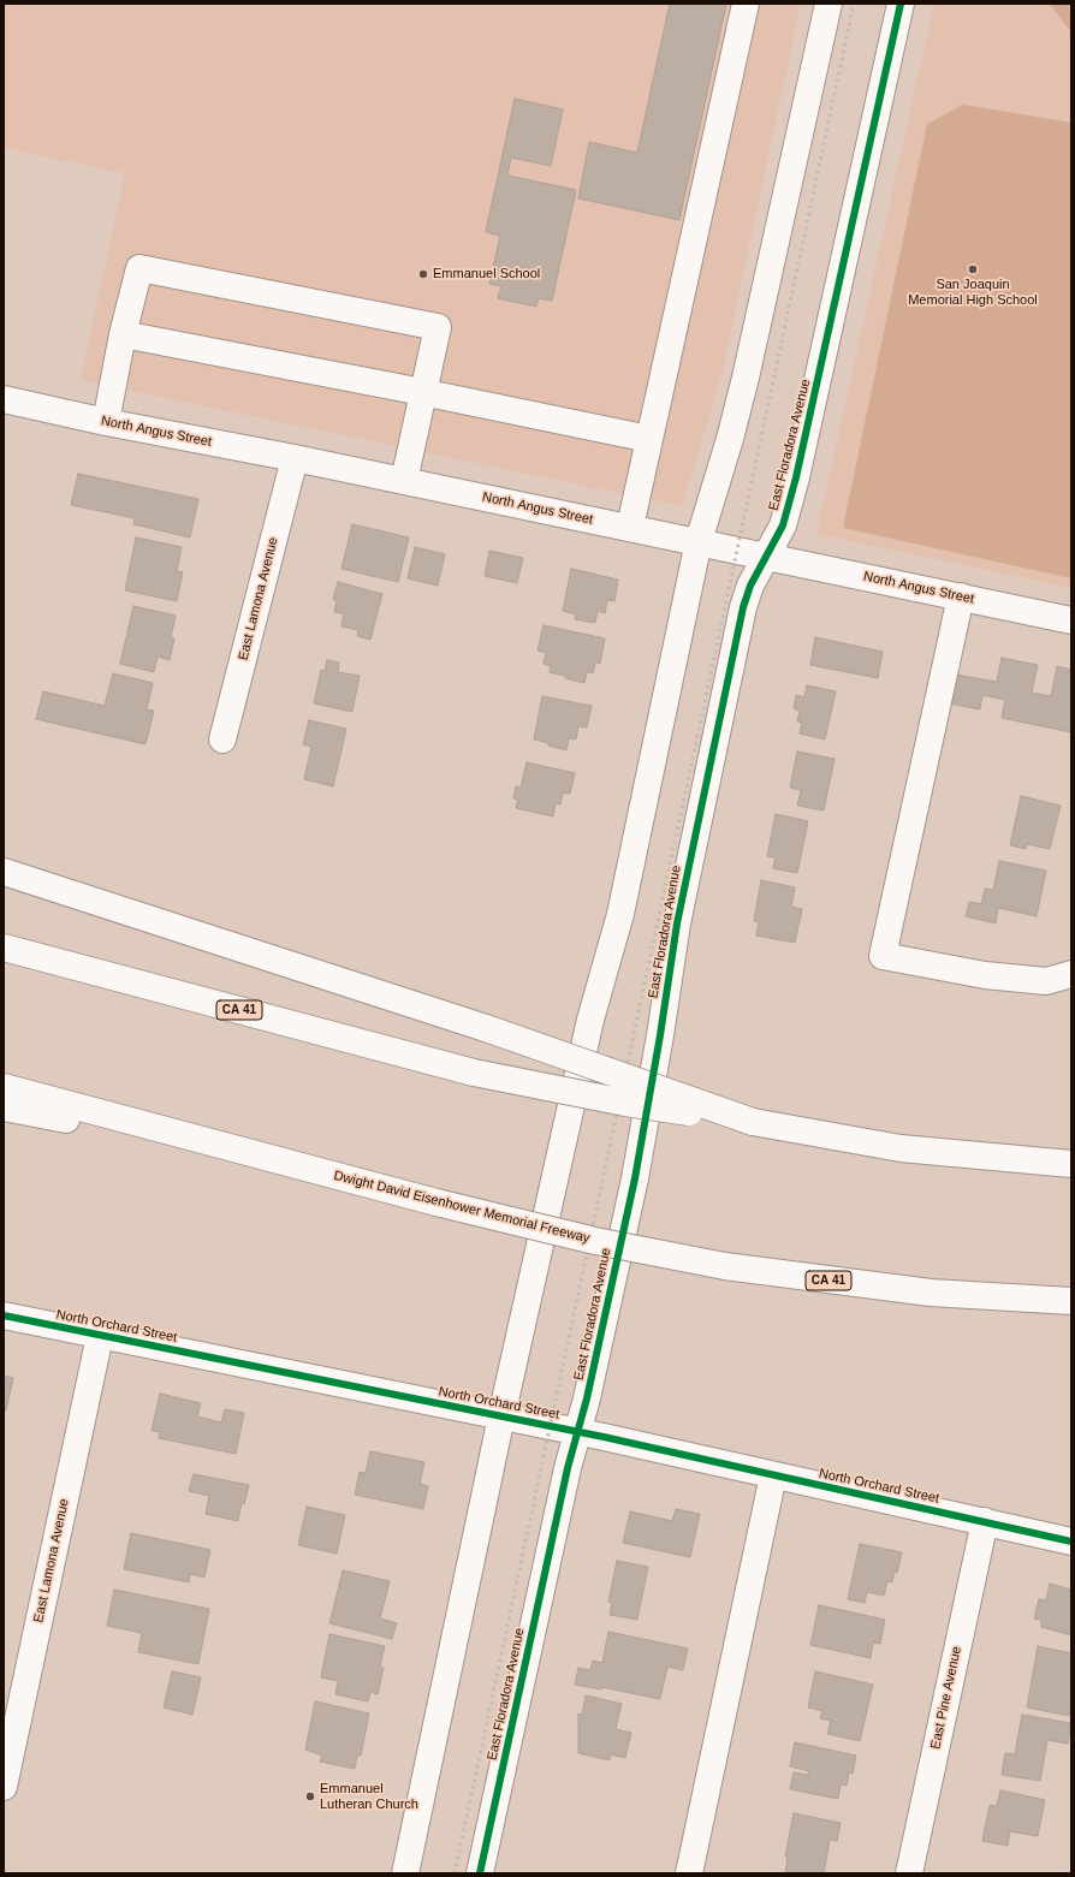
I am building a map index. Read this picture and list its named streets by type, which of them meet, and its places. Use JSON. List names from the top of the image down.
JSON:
{
  "streets": {
    "main road": [
      "North Angus Street",
      "East Floradora Avenue",
      "East Lamona Avenue",
      "CA 41",
      "Dwight David Eisenhower Memorial Freeway",
      "North Orchard Street",
      "East Pine Avenue"
    ]
  },
  "crossings": [
    ["North Angus Street", "East Floradora Avenue"],
    ["North Angus Street", "East Lamona Avenue"],
    ["East Floradora Avenue", "North Orchard Street"],
    ["East Lamona Avenue", "North Orchard Street"],
    ["North Orchard Street", "East Pine Avenue"]
  ],
  "places": ["San Joaquin Memorial High School", "Emmanuel School", "Emmanuel Lutheran Church"]
}
